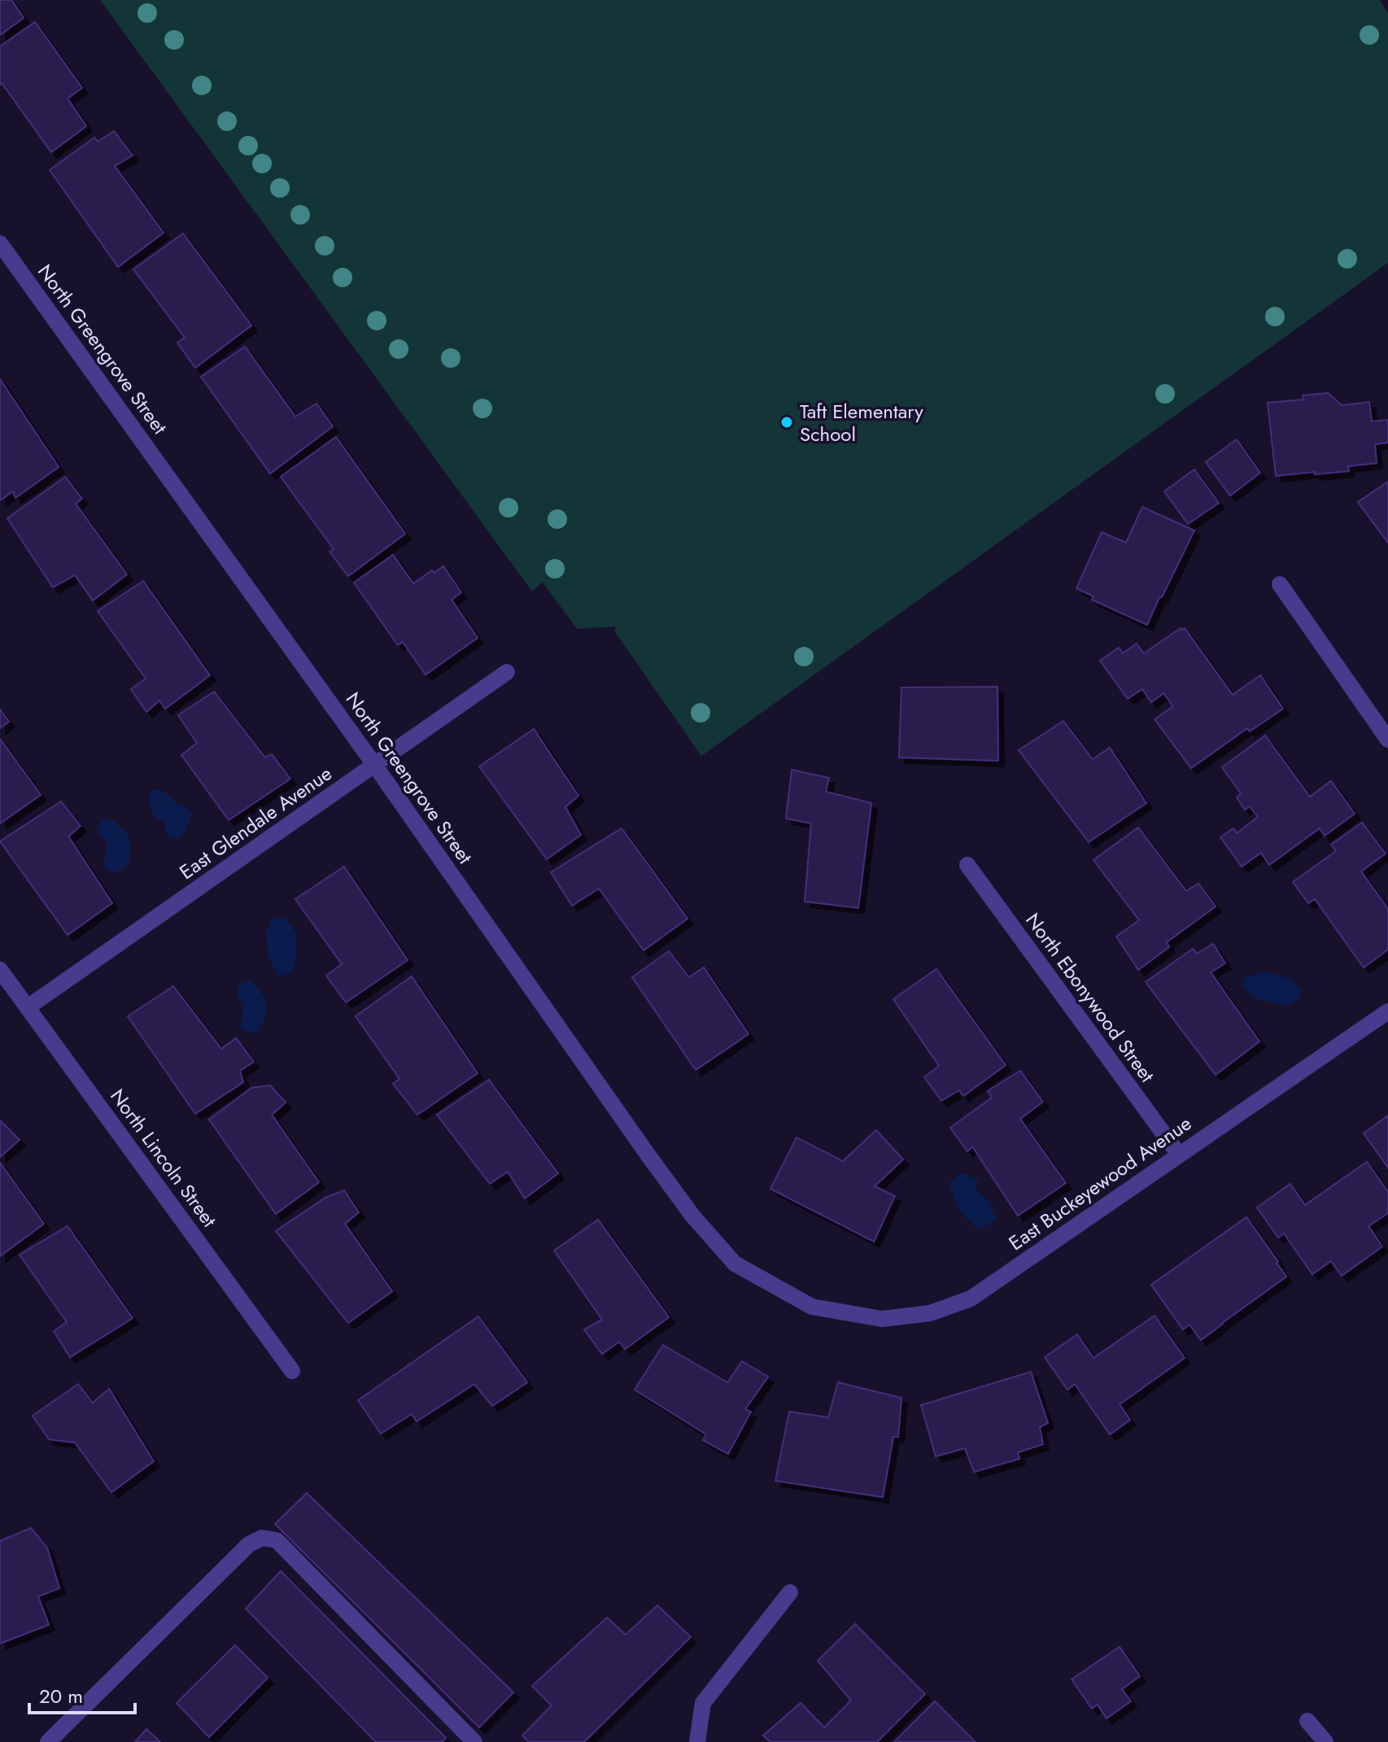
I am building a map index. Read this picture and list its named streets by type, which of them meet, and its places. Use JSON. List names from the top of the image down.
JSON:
{
  "streets": {
    "street": [
      "North Greengrove Street",
      "East Glendale Avenue",
      "North Ebonywood Street",
      "North Lincoln Street",
      "East Buckeyewood Avenue"
    ]
  },
  "crossings": [
    ["North Greengrove Street", "East Glendale Avenue"],
    ["North Greengrove Street", "East Buckeyewood Avenue"],
    ["East Glendale Avenue", "North Lincoln Street"],
    ["North Ebonywood Street", "East Buckeyewood Avenue"]
  ],
  "places": ["Taft Elementary School"],
  "scale_bar": "20 m"
}
